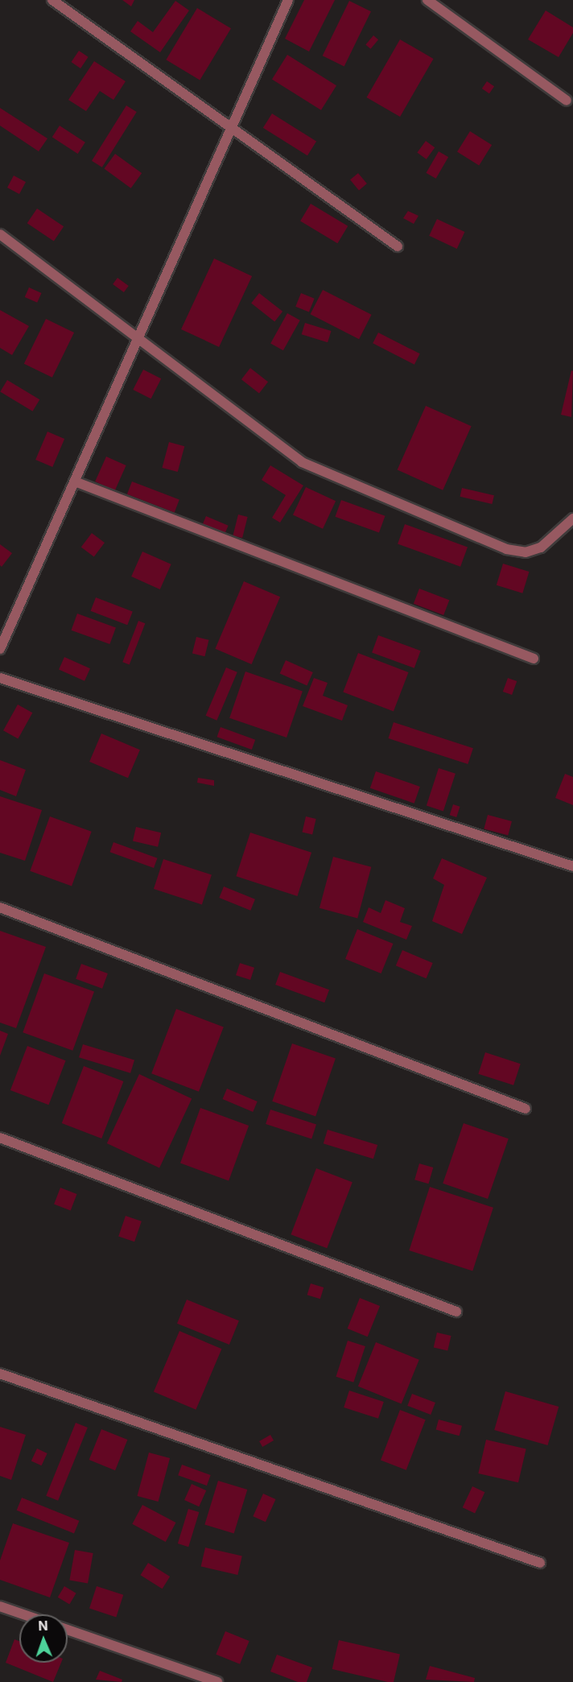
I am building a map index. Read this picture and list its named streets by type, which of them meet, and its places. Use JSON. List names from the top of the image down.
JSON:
{
  "north": "top"
}
